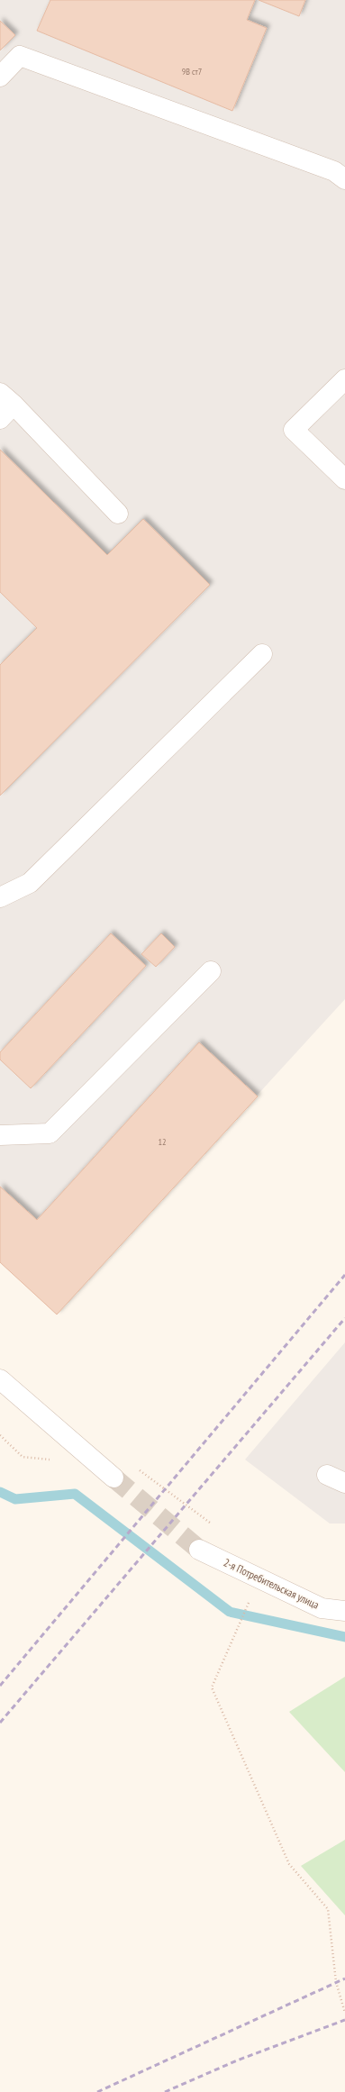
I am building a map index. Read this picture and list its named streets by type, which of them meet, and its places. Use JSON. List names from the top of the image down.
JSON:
{
  "streets": {
    "street": ["2-я Потребительская улица"]
  },
  "house_numbers": ["9В ст7", "12"]
}
